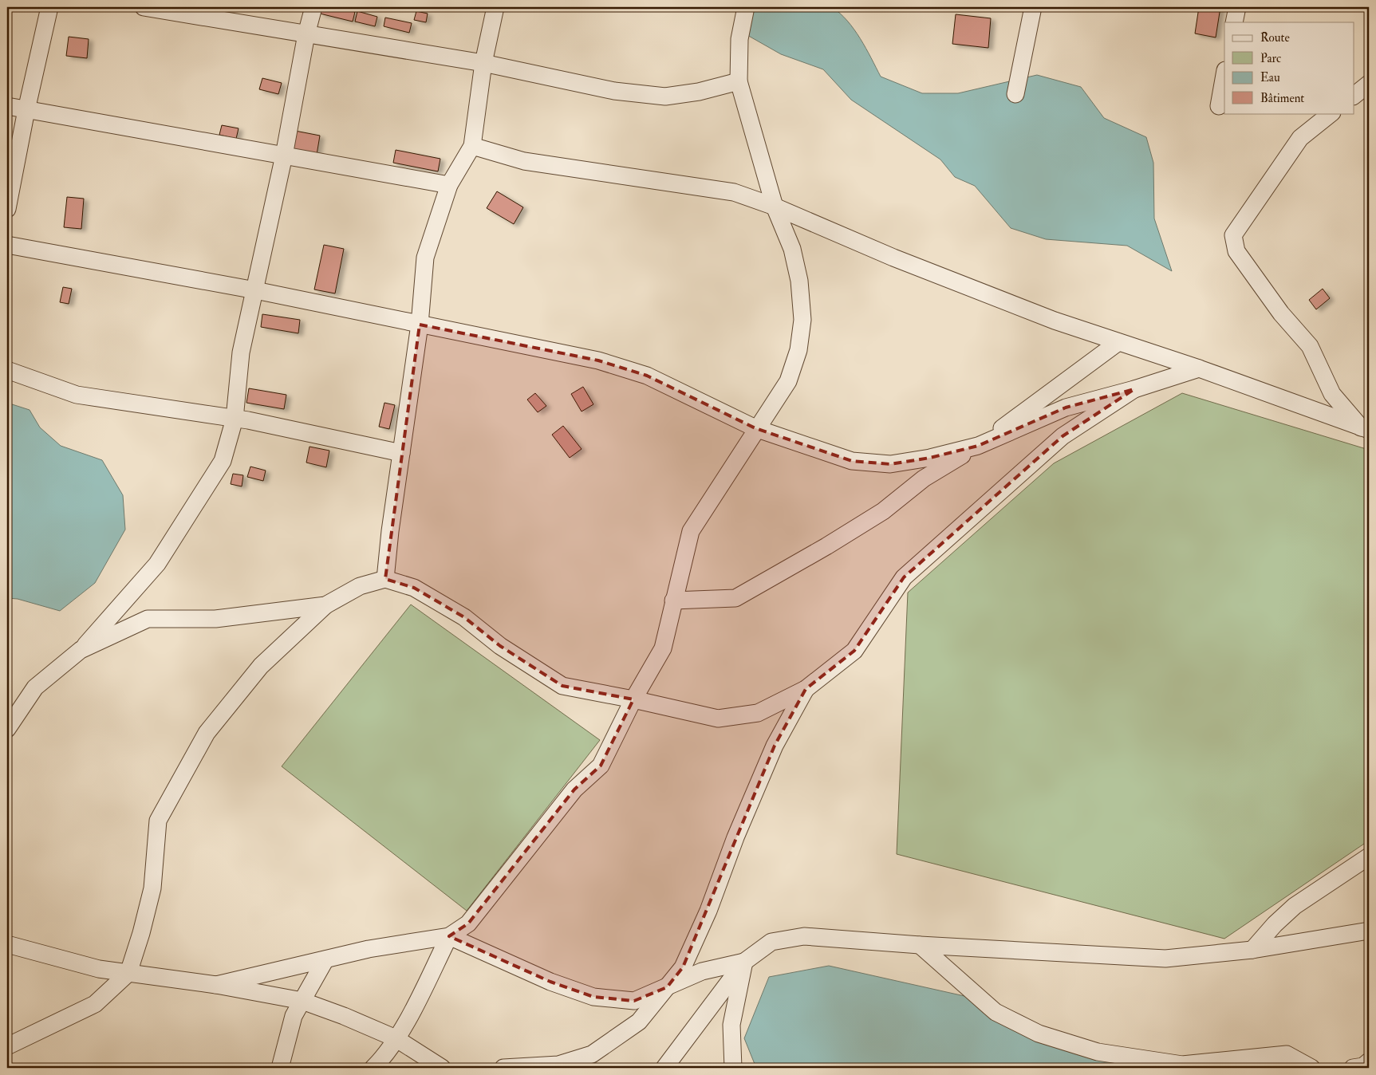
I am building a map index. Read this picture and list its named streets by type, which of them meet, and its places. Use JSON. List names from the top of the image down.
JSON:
{
  "legend": [
    "Route",
    "Parc",
    "Eau",
    "Bâtiment"
  ]
}
